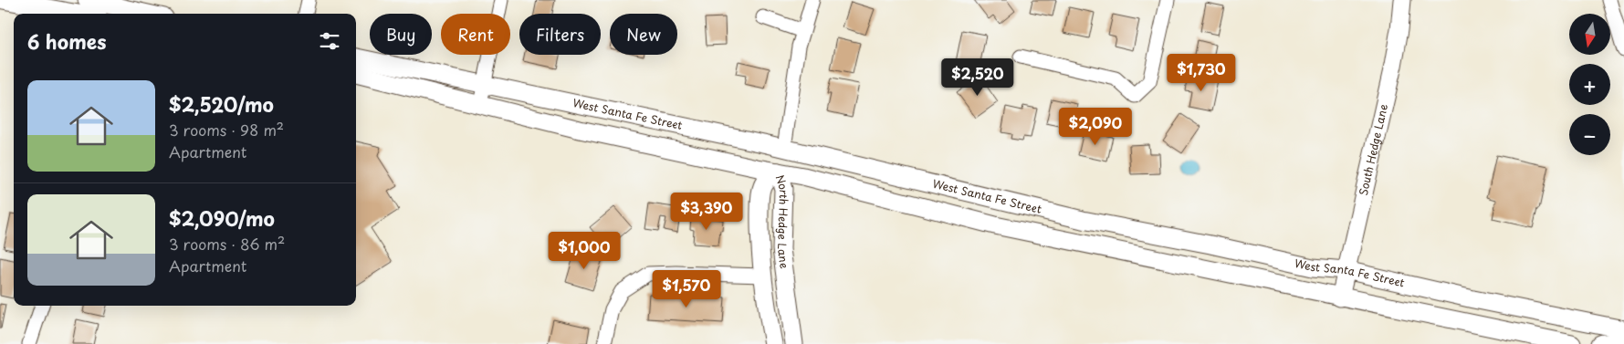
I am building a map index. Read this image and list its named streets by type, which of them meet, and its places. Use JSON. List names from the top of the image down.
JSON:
{
  "streets": {
    "street": ["West Santa Fe Street", "South Hedge Lane", "North Hedge Lane"]
  },
  "crossings": [
    ["West Santa Fe Street", "South Hedge Lane"]
  ],
  "north": "bottom",
  "page": {
    "map_buttons": ["+", "−"],
    "chip": [
      "Buy",
      "Rent",
      "Filters",
      "New"
    ],
    "heading": "6 homes",
    "price": [
      "$1,730",
      "$2,520",
      "$2,090",
      "$3,390",
      "$1,000",
      "$1,570"
    ],
    "list": [
      {
        "name": "$2,520/mo",
        "note": "3 rooms · 98 m² · Apartment"
      },
      {
        "name": "$2,090/mo",
        "note": "3 rooms · 86 m² · Apartment"
      }
    ]
  }
}
